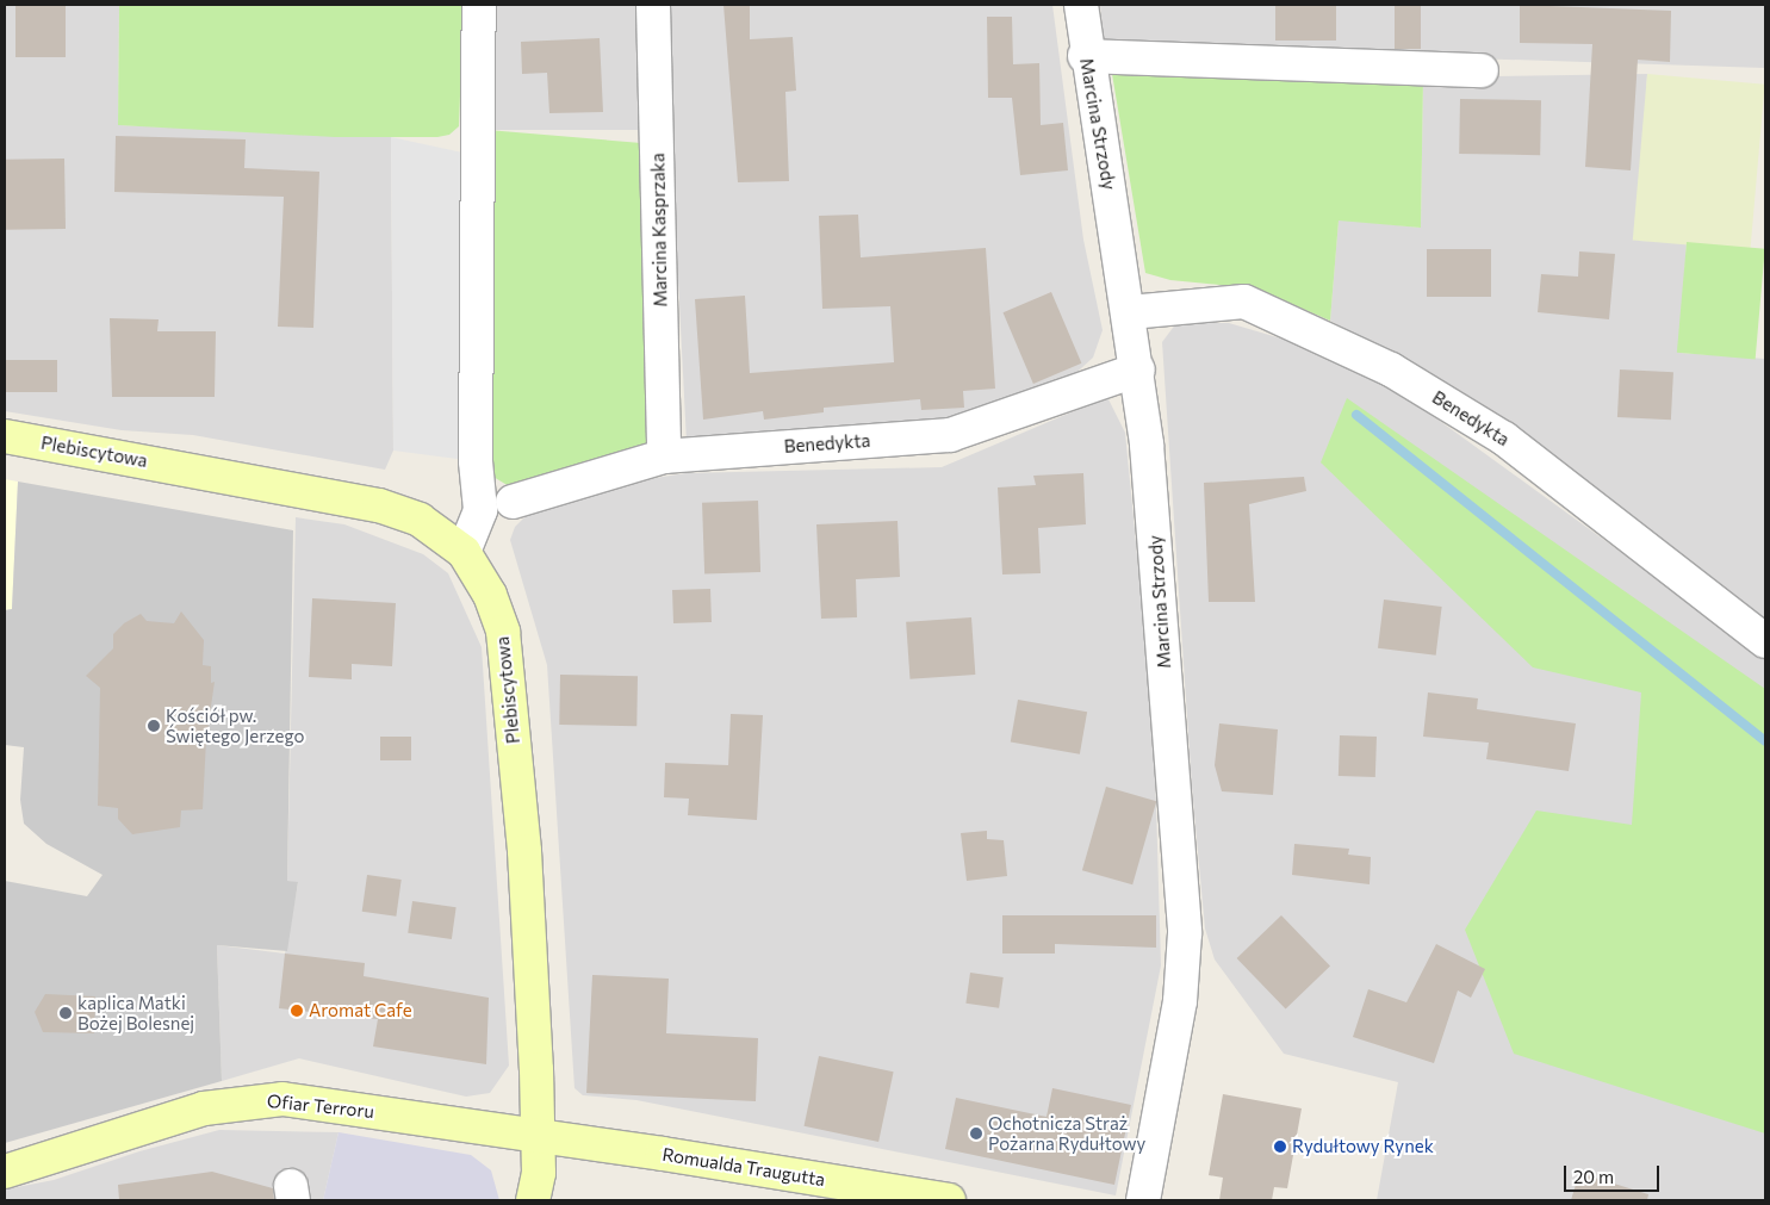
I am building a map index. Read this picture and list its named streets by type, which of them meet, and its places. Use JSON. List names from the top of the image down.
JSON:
{
  "streets": {
    "street": [
      "Marcina Strzody",
      "Marcina Kasprzaka",
      "Benedykta",
      "Plebiscytowa",
      "Ofiar Terroru",
      "Romualda Traugutta"
    ]
  },
  "crossings": [
    ["Marcina Strzody", "Benedykta"],
    ["Marcina Kasprzaka", "Benedykta"],
    ["Plebiscytowa", "Ofiar Terroru"],
    ["Plebiscytowa", "Romualda Traugutta"],
    ["Ofiar Terroru", "Romualda Traugutta"]
  ],
  "places": [
    "Kościół pw. Świętego Jerzego",
    "Aromat Cafe",
    "kaplica Matki Bożej Bolesnej",
    "Ochotnicza Straż Pożarna Rydułtowy",
    "Rydułtowy Rynek"
  ],
  "scale_bar": "20 m"
}
